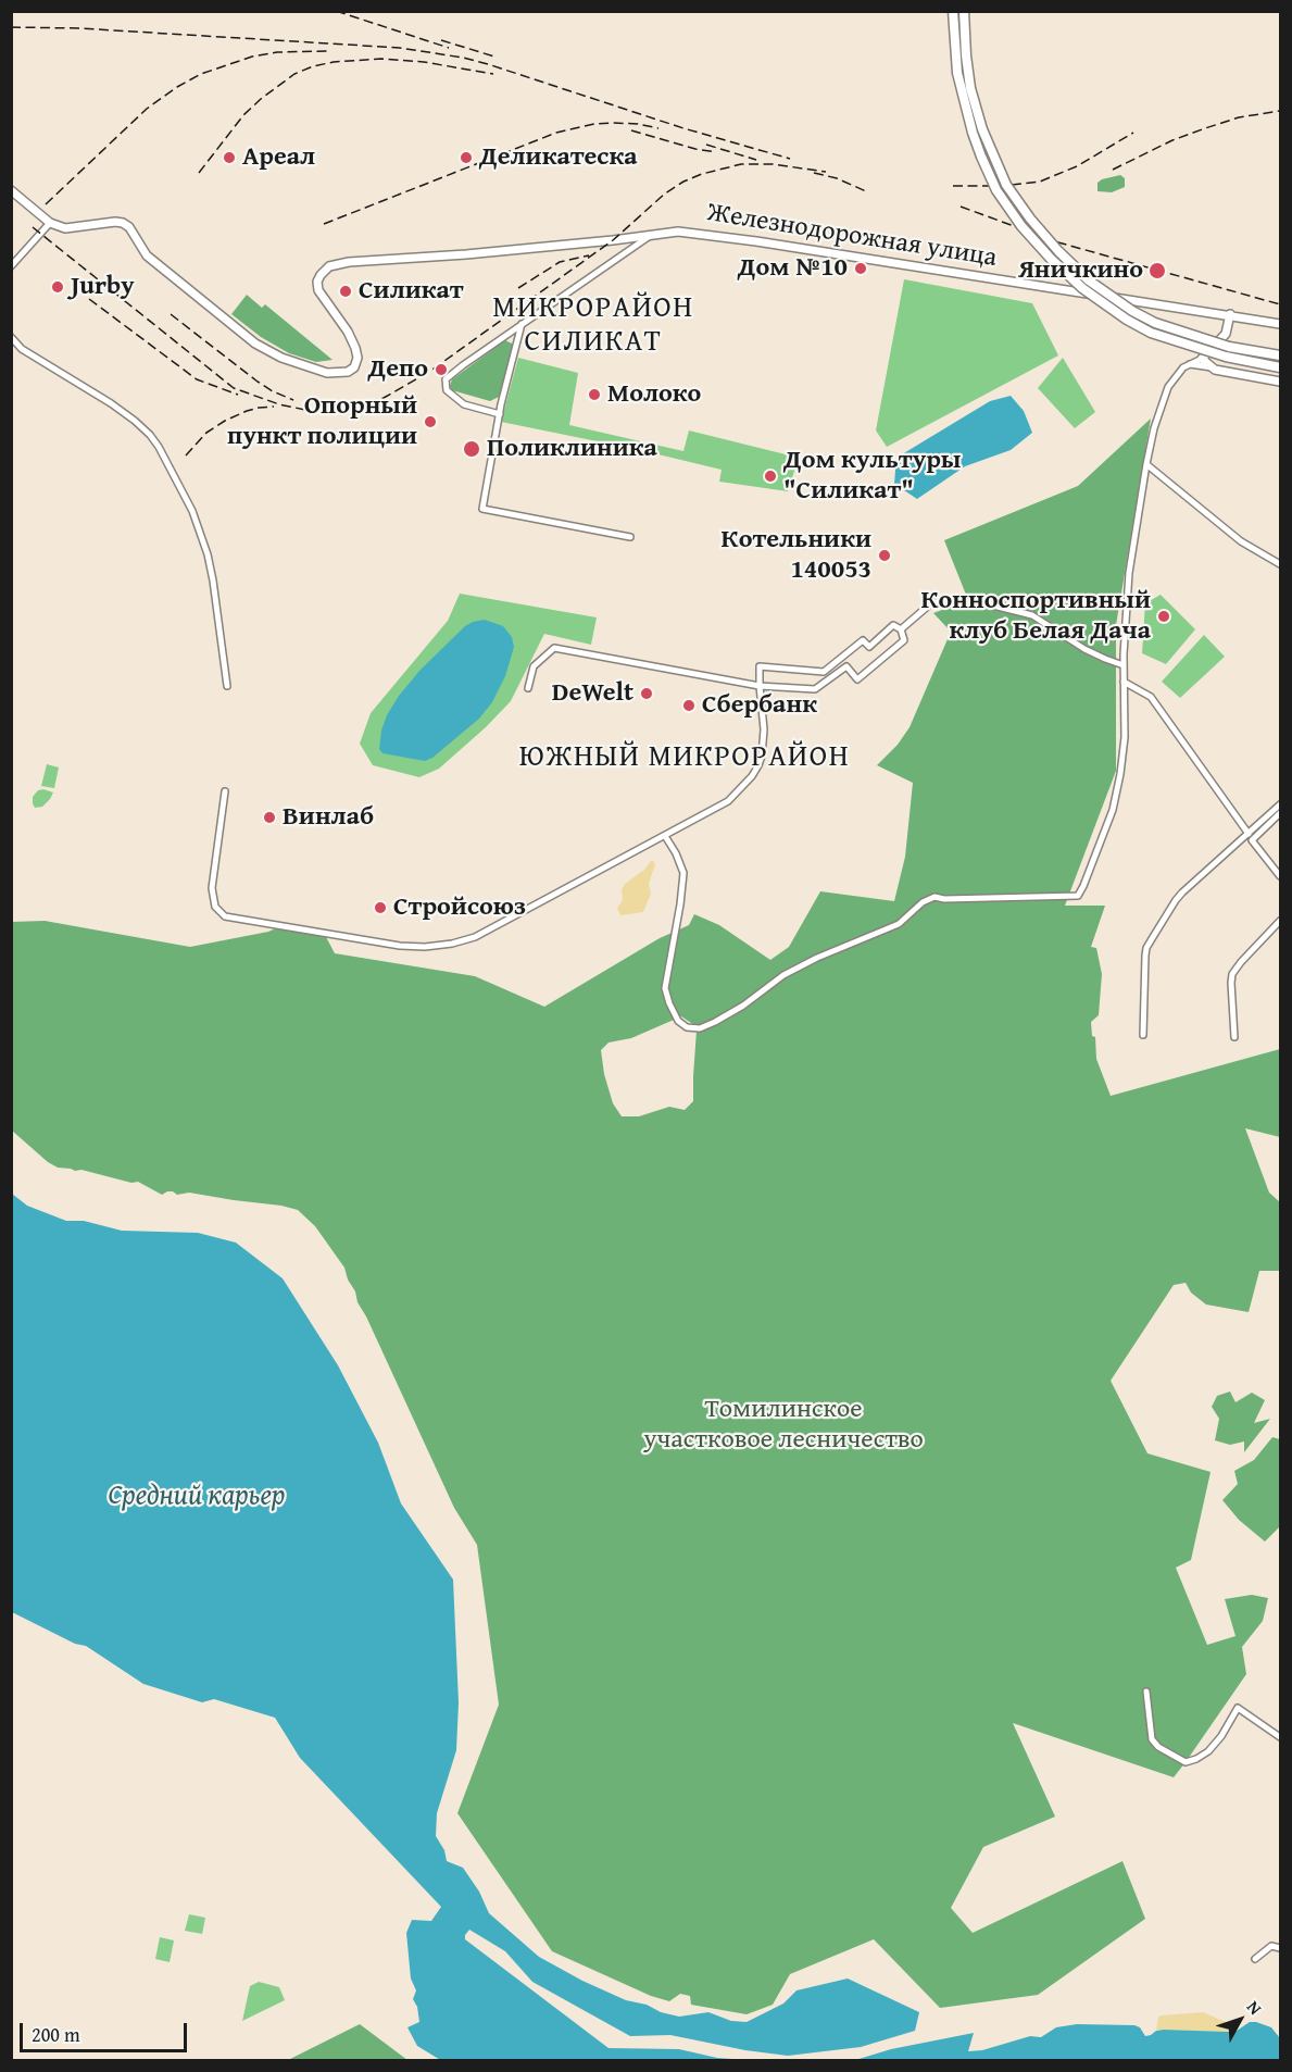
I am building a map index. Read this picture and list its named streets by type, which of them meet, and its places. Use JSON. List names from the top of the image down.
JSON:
{
  "streets": {
    "street": ["Железнодорожная улица"]
  },
  "districts": ["МИКРОРАЙОН СИЛИКАТ", "ЮЖНЫЙ МИКРОРАЙОН"],
  "water": ["Средний карьер"],
  "parks": ["Томилинское участковое лесничество"],
  "places": [
    "Ареал",
    "Деликатеска",
    "Дом №10",
    "Яничкино",
    "Jurby",
    "Силикат",
    "Депо",
    "Молоко",
    "Опорный пункт полиции",
    "Поликлиника",
    "Дом культуры \"Силикат\"",
    "Котельники 140053",
    "Конноспортивный клуб Белая Дача",
    "DeWelt",
    "Сбербанк",
    "Винлаб",
    "Стройсоюз"
  ],
  "scale_bar": "200 m",
  "north": "top right"
}
